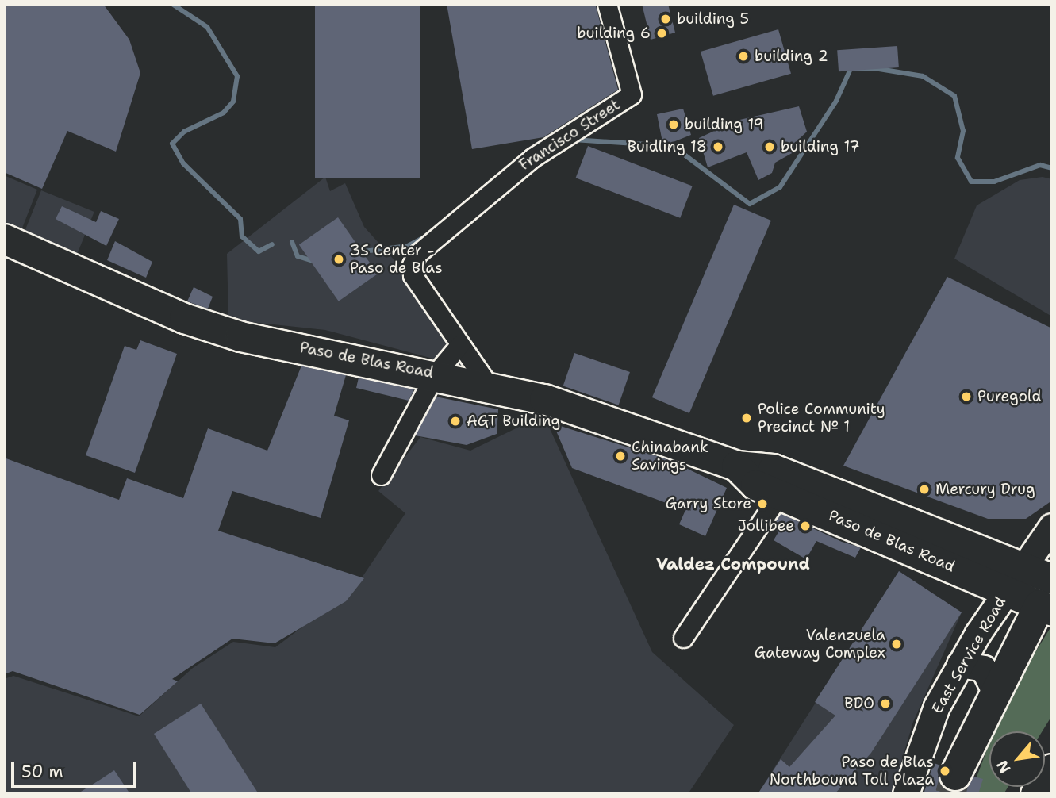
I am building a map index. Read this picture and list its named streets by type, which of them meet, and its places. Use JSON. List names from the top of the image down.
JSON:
{
  "streets": {
    "main road": ["Paso de Blas Road", "East Service Road"],
    "street": ["Francisco Street"]
  },
  "crossings": [
    ["Francisco Street", "Paso de Blas Road"],
    ["Paso de Blas Road", "East Service Road"]
  ],
  "districts": ["Valdez Compound"],
  "places": [
    "building 5",
    "building 6",
    "building 2",
    "building 19",
    "Buidling 18",
    "building 17",
    "3S Center - Paso de Blas",
    "Puregold",
    "Police Community Precinct № 1",
    "AGT Building",
    "Chinabank Savings",
    "Mercury Drug",
    "Garry Store",
    "Jollibee",
    "Valenzuela Gateway Complex",
    "BDO",
    "Paso de Blas Northbound Toll Plaza"
  ],
  "scale_bar": "50 m",
  "north": "bottom left"
}
